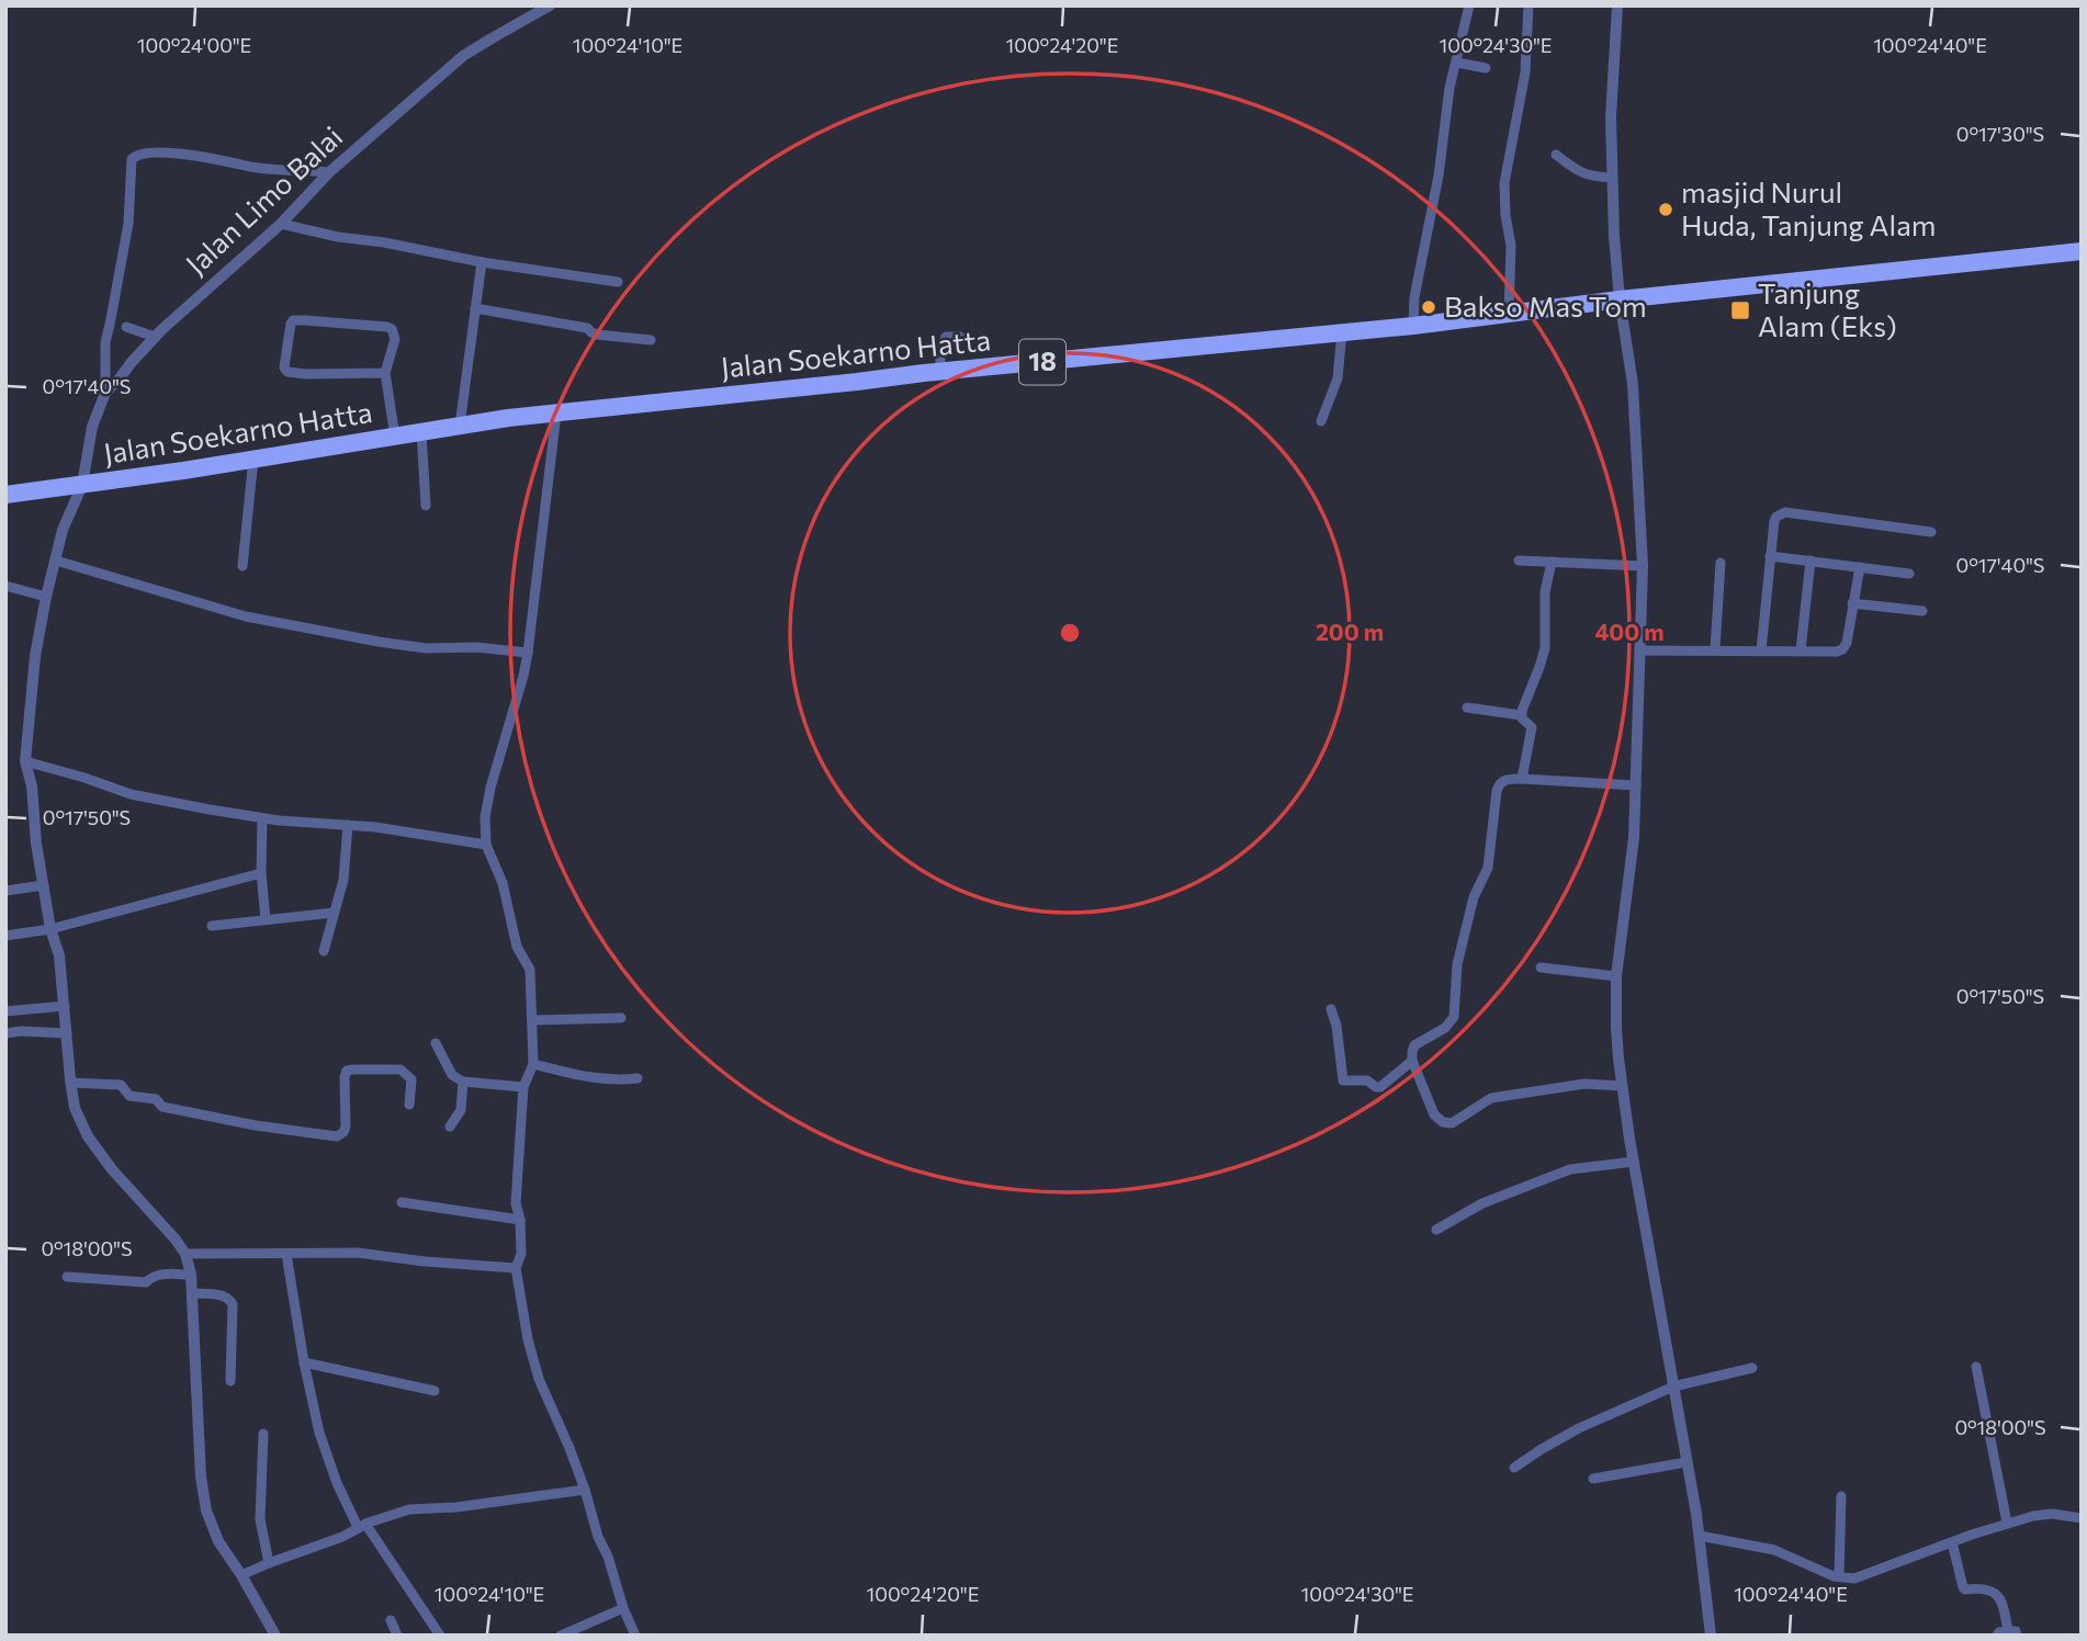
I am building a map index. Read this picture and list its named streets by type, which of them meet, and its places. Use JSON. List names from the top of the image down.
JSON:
{
  "streets": {
    "highway": ["Jalan Soekarno Hatta", "18"],
    "street": ["Jalan Limo Balai"]
  },
  "crossings": [
    ["Jalan Limo Balai", "Jalan Soekarno Hatta"]
  ],
  "places": {
    "other": ["masjid Nurul Huda, Tanjung Alam", "Bakso Mas Tom"],
    "transit": ["Tanjung Alam (Eks)"]
  },
  "coordinates": [
    "100°24'00\"E",
    "100°24'10\"E",
    "100°24'20\"E",
    "100°24'30\"E",
    "100°24'40\"E",
    "0°17'30\"S",
    "0°17'40\"S",
    "0°17'50\"S",
    "0°18'00\"S"
  ],
  "rings": ["200 m", "400 m"]
}
